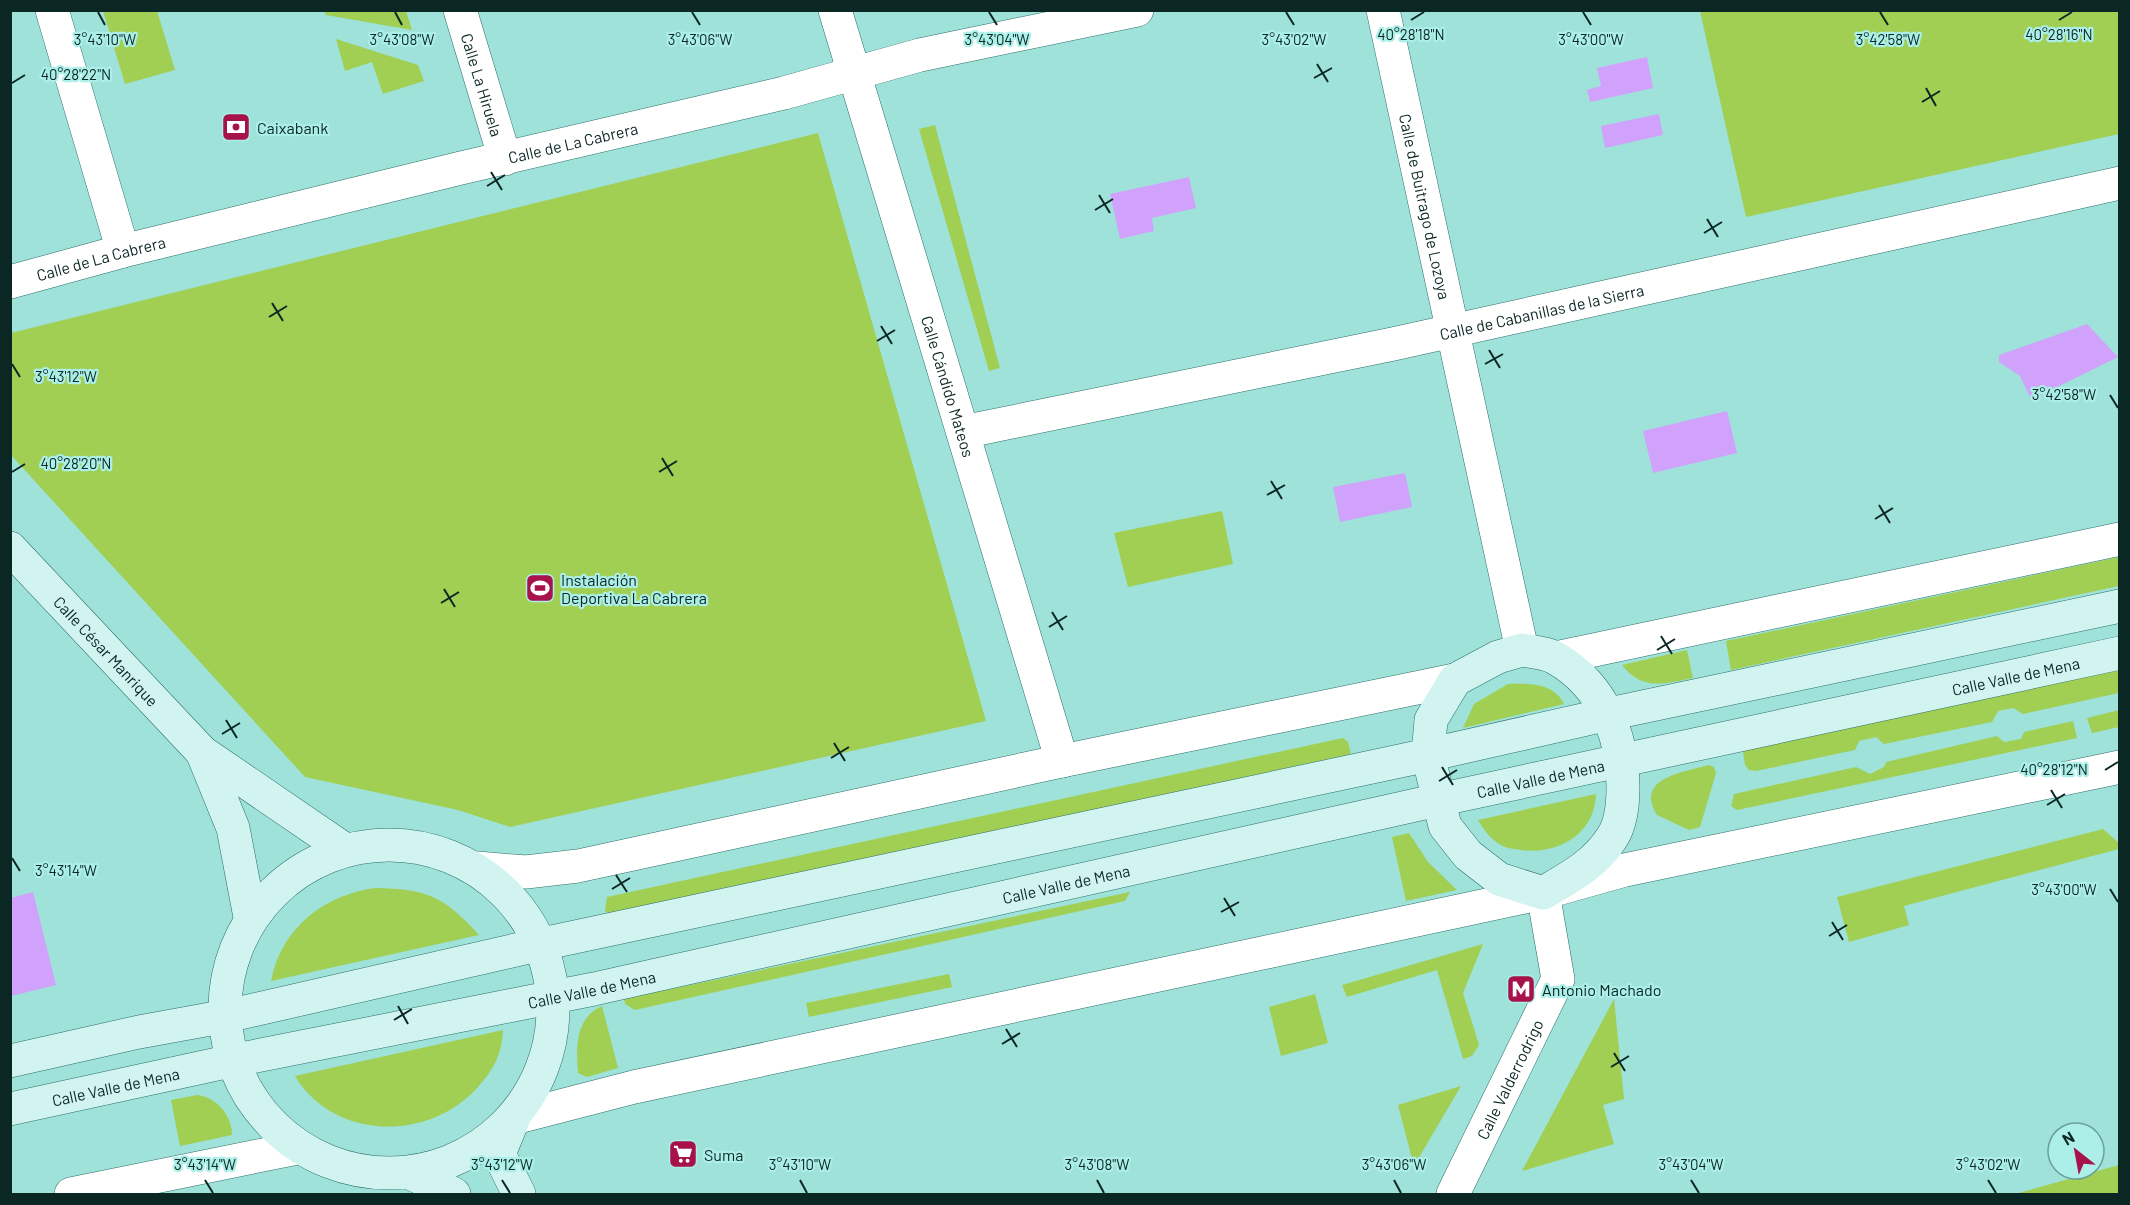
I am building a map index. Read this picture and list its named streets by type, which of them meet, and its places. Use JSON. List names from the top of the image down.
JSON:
{
  "streets": {
    "main road": ["Calle César Manrique", "Calle Valle de Mena"],
    "street": [
      "Calle La Hiruela",
      "Calle de La Cabrera",
      "Calle de Buitrago de Lozoya",
      "Calle de Cabanillas de la Sierra",
      "Calle Cándido Mateos",
      "Calle Valderrodrigo"
    ]
  },
  "crossings": [
    ["Calle La Hiruela", "Calle de La Cabrera"],
    ["Calle de La Cabrera", "Calle Cándido Mateos"],
    ["Calle de Buitrago de Lozoya", "Calle de Cabanillas de la Sierra"],
    ["Calle de Cabanillas de la Sierra", "Calle Cándido Mateos"]
  ],
  "places": {
    "bank": ["Caixabank"],
    "sports": ["Instalación Deportiva La Cabrera"],
    "metro station": ["Antonio Machado"],
    "supermarket": ["Suma"]
  },
  "north": "top left",
  "coordinates": [
    "40°28'18\"N",
    "40°28'16\"N",
    "3°43'10\"W",
    "3°43'08\"W",
    "3°43'06\"W",
    "3°43'02\"W",
    "3°43'04\"W",
    "3°43'00\"W",
    "3°42'58\"W",
    "40°28'22\"N",
    "3°43'12\"W",
    "40°28'20\"N",
    "40°28'12\"N",
    "3°43'14\"W"
  ]
}
